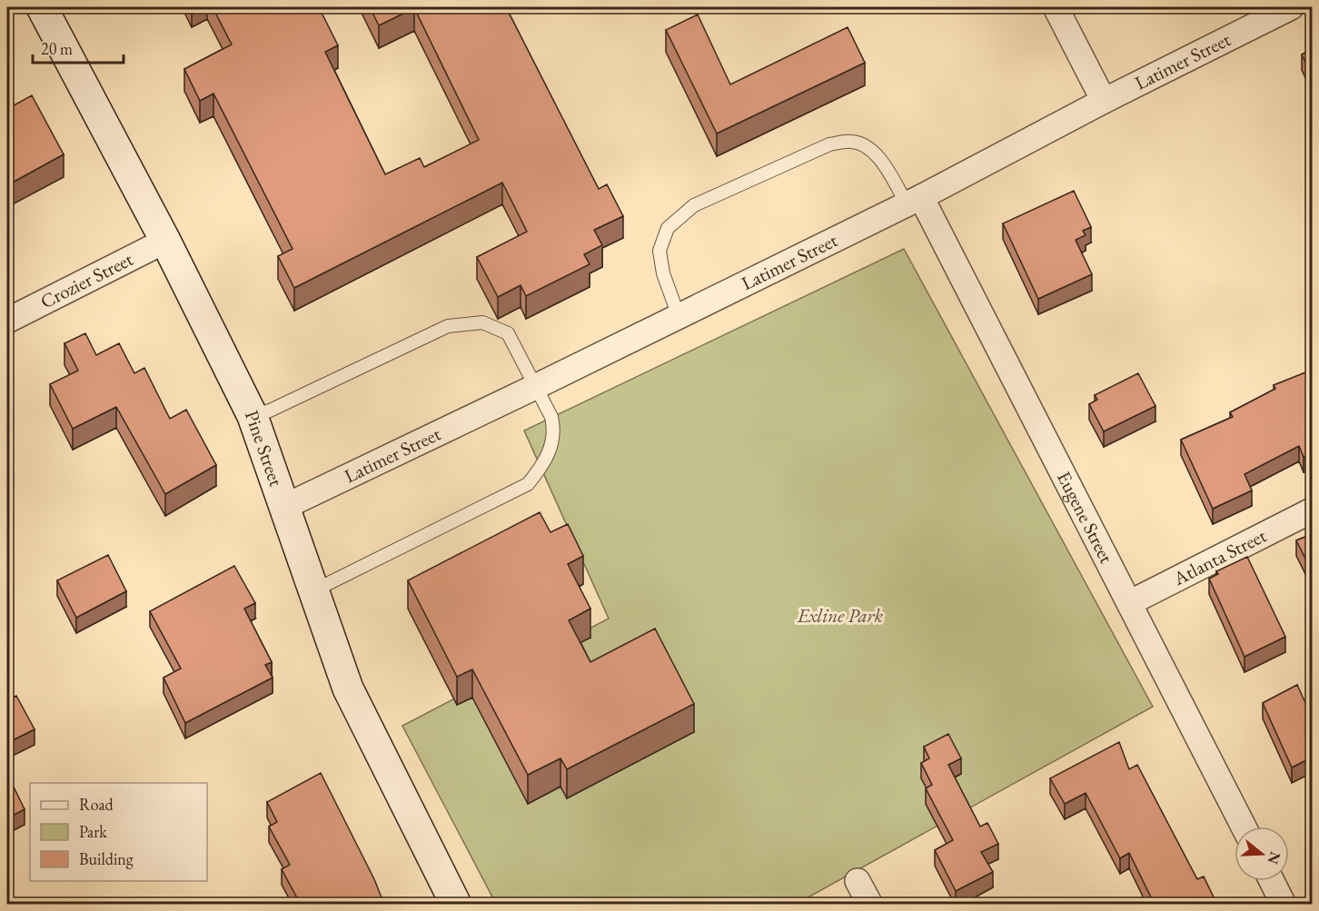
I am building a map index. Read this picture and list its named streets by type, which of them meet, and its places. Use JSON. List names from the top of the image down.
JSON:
{
  "streets": {
    "street": [
      "Latimer Street",
      "Crozier Street",
      "Pine Street",
      "Eugene Street",
      "Atlanta Street"
    ]
  },
  "crossings": [
    ["Latimer Street", "Pine Street"],
    ["Latimer Street", "Eugene Street"],
    ["Crozier Street", "Pine Street"],
    ["Eugene Street", "Atlanta Street"]
  ],
  "parks": ["Exline Park"],
  "legend": ["Road", "Park", "Building"],
  "scale_bar": "20 m",
  "north": "right"
}
